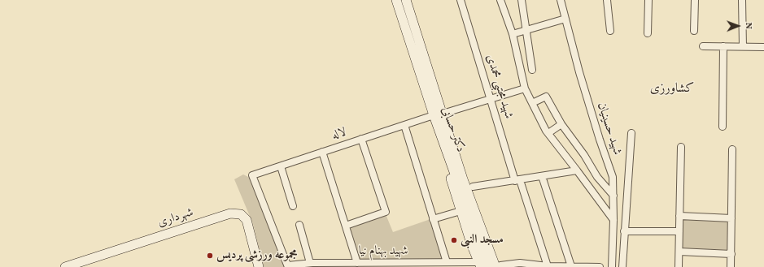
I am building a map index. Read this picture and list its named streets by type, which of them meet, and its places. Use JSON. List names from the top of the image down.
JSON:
{
  "streets": {
    "main road": ["دکتر حسابی", "شهرداری"],
    "street": [
      "شهید مجتبی محمدی",
      "شهید حسینیان",
      "لاله",
      "شهید بهنام نیا"
    ]
  },
  "crossings": [
    ["شهید مجتبی محمدی", "لاله"],
    ["دکتر حسابی", "لاله"],
    ["لاله", "شهید بهنام نیا"]
  ],
  "districts": ["کشاورزی"],
  "places": ["مسجد النبی", "مجموعه ورزشی پردیس"],
  "north": "right"
}
